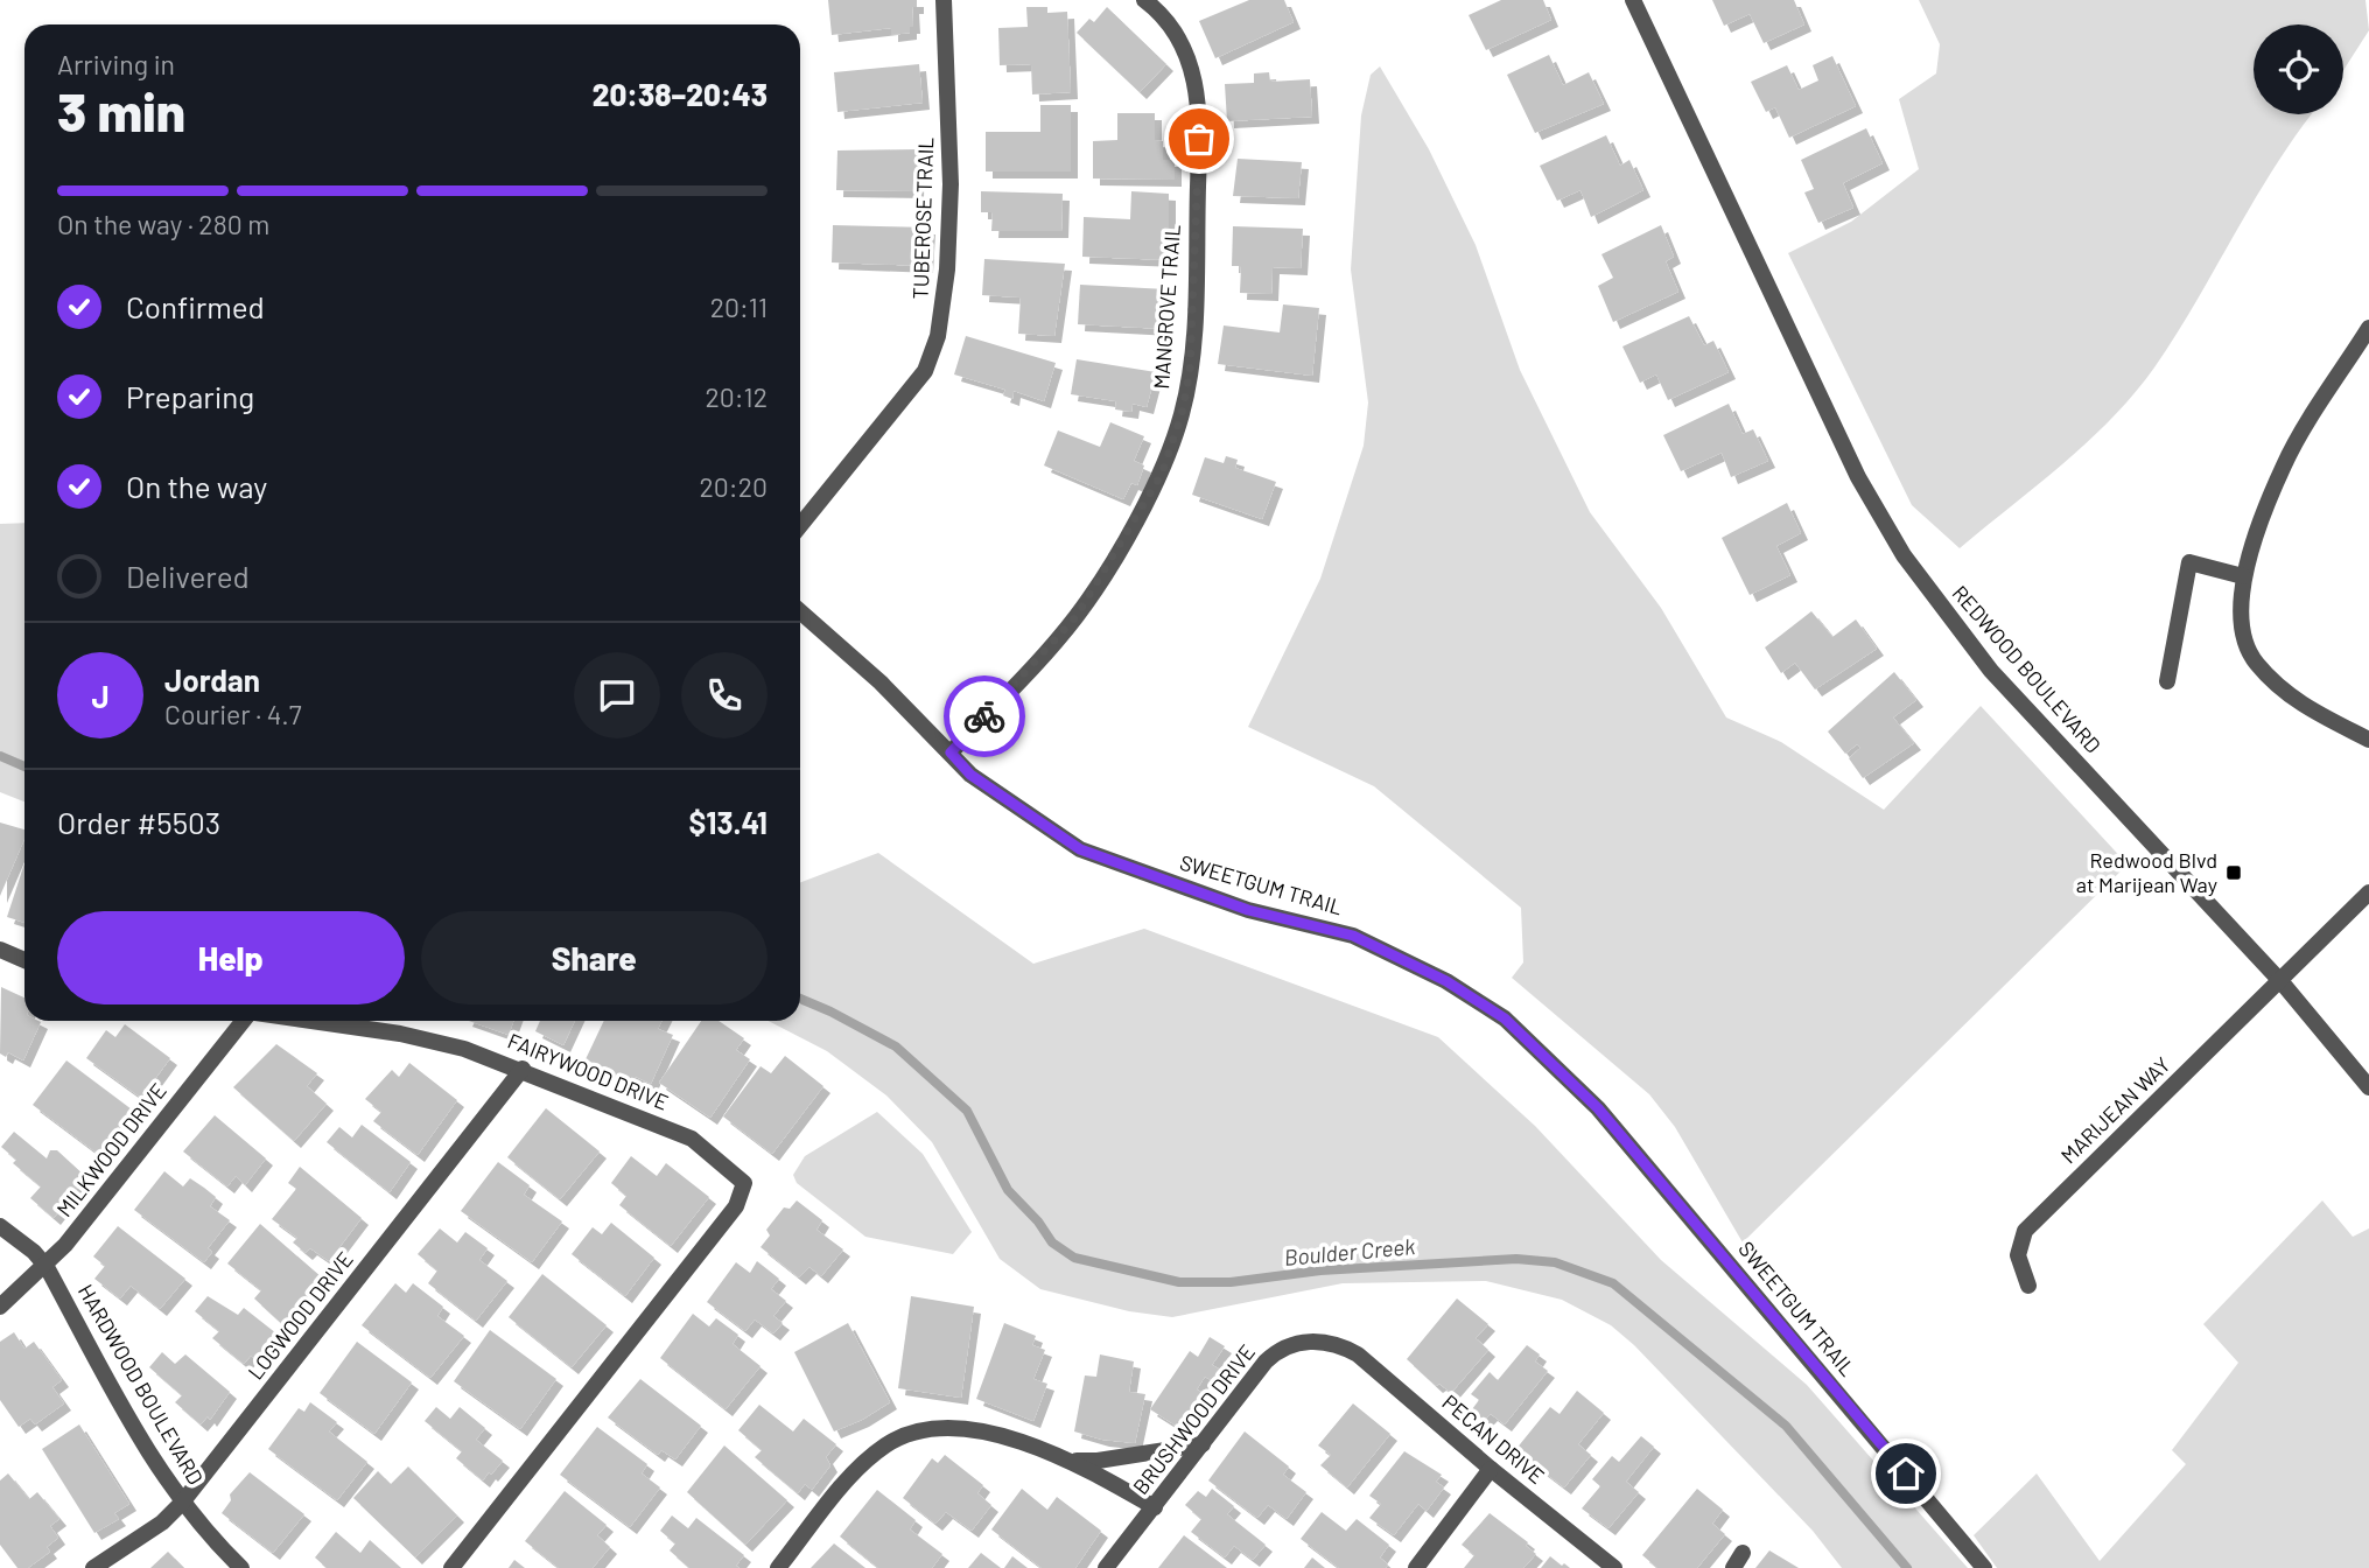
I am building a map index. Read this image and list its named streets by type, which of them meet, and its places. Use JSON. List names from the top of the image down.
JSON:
{
  "streets": {
    "street": [
      "TUBEROSE TRAIL",
      "MANGROVE TRAIL",
      "REDWOOD BOULEVARD",
      "SWEETGUM TRAIL",
      "FAIRYWOOD DRIVE",
      "MARIJEAN WAY",
      "MILKWOOD DRIVE",
      "LOGWOOD DRIVE",
      "HARDWOOD BOULEVARD",
      "BRUSHWOOD DRIVE",
      "PECAN DRIVE"
    ]
  },
  "crossings": [
    ["MANGROVE TRAIL", "SWEETGUM TRAIL"],
    ["REDWOOD BOULEVARD", "MARIJEAN WAY"],
    ["FAIRYWOOD DRIVE", "LOGWOOD DRIVE"],
    ["MILKWOOD DRIVE", "HARDWOOD BOULEVARD"],
    ["LOGWOOD DRIVE", "HARDWOOD BOULEVARD"],
    ["BRUSHWOOD DRIVE", "PECAN DRIVE"]
  ],
  "water": ["Boulder Creek"],
  "places": {
    "transit": ["Redwood Blvd at Marijean Way"]
  },
  "page": {
    "heading": ["3 min", "Arriving in", "20:38–20:43"],
    "panel": [
      "Jordan",
      "Courier · 4.7",
      "Order #5503",
      "$13.41"
    ],
    "bar": "On the way · 280 m",
    "list": [
      ["Confirmed", "20:11"],
      ["Preparing", "20:12"],
      ["On the way", "20:20"],
      "Delivered"
    ],
    "round": "J",
    "buttons": ["Help", "Share"]
  }
}
